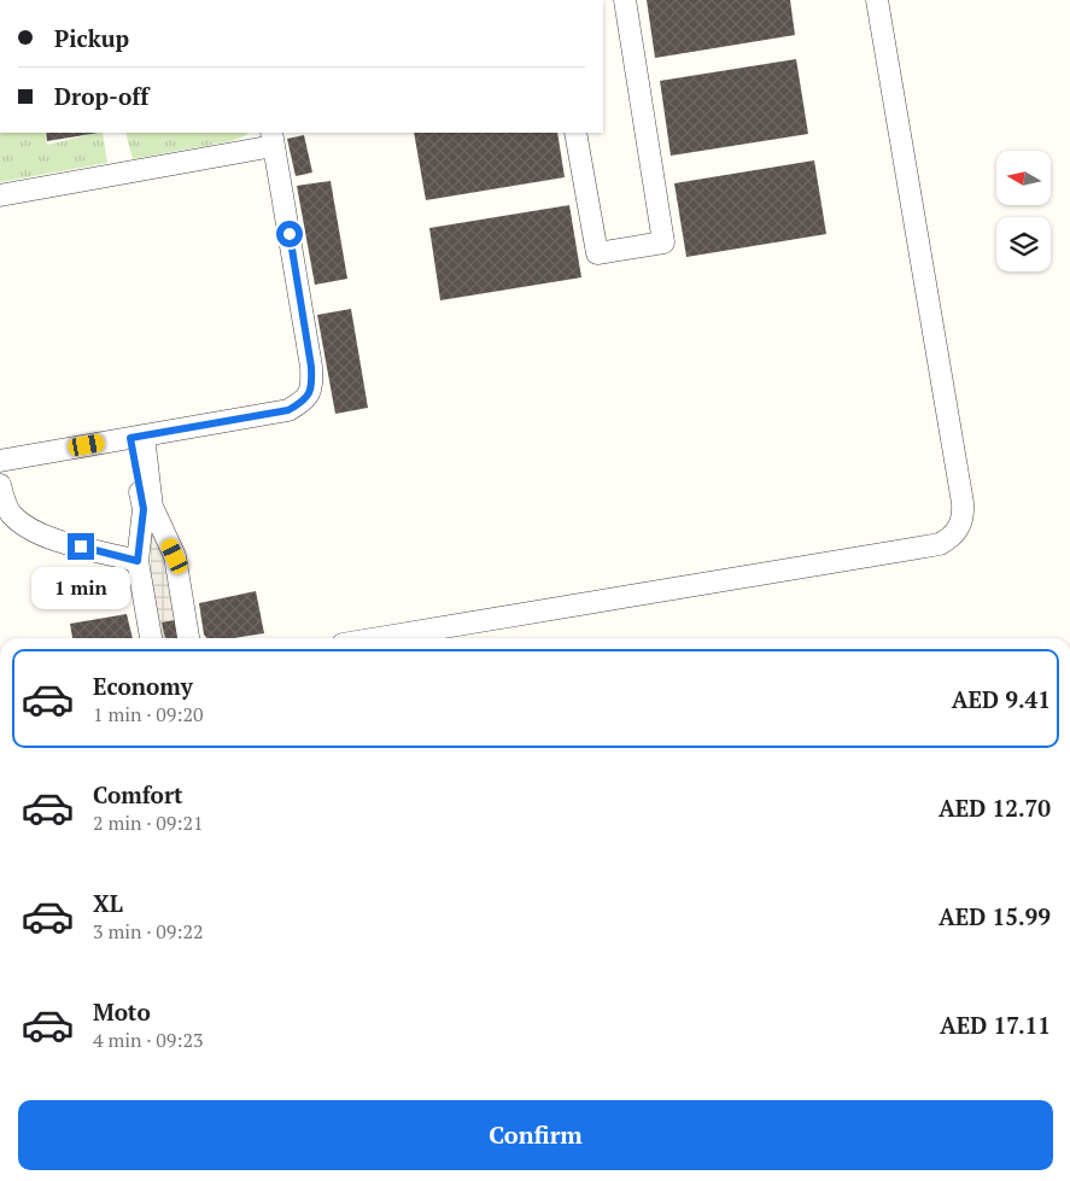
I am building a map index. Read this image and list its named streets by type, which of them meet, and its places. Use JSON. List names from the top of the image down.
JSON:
{
  "north": "left",
  "page": {
    "banner": ["Pickup", "Drop-off"],
    "bubble": "1 min",
    "list": [
      {
        "name": "Economy",
        "note": "1 min · 09:20",
        "value": "AED 9.41"
      },
      {
        "name": "Comfort",
        "note": "2 min · 09:21",
        "value": "AED 12.70"
      },
      {
        "name": "XL",
        "note": "3 min · 09:22",
        "value": "AED 15.99"
      },
      {
        "name": "Moto",
        "note": "4 min · 09:23",
        "value": "AED 17.11"
      }
    ],
    "buttons": "Confirm"
  }
}
